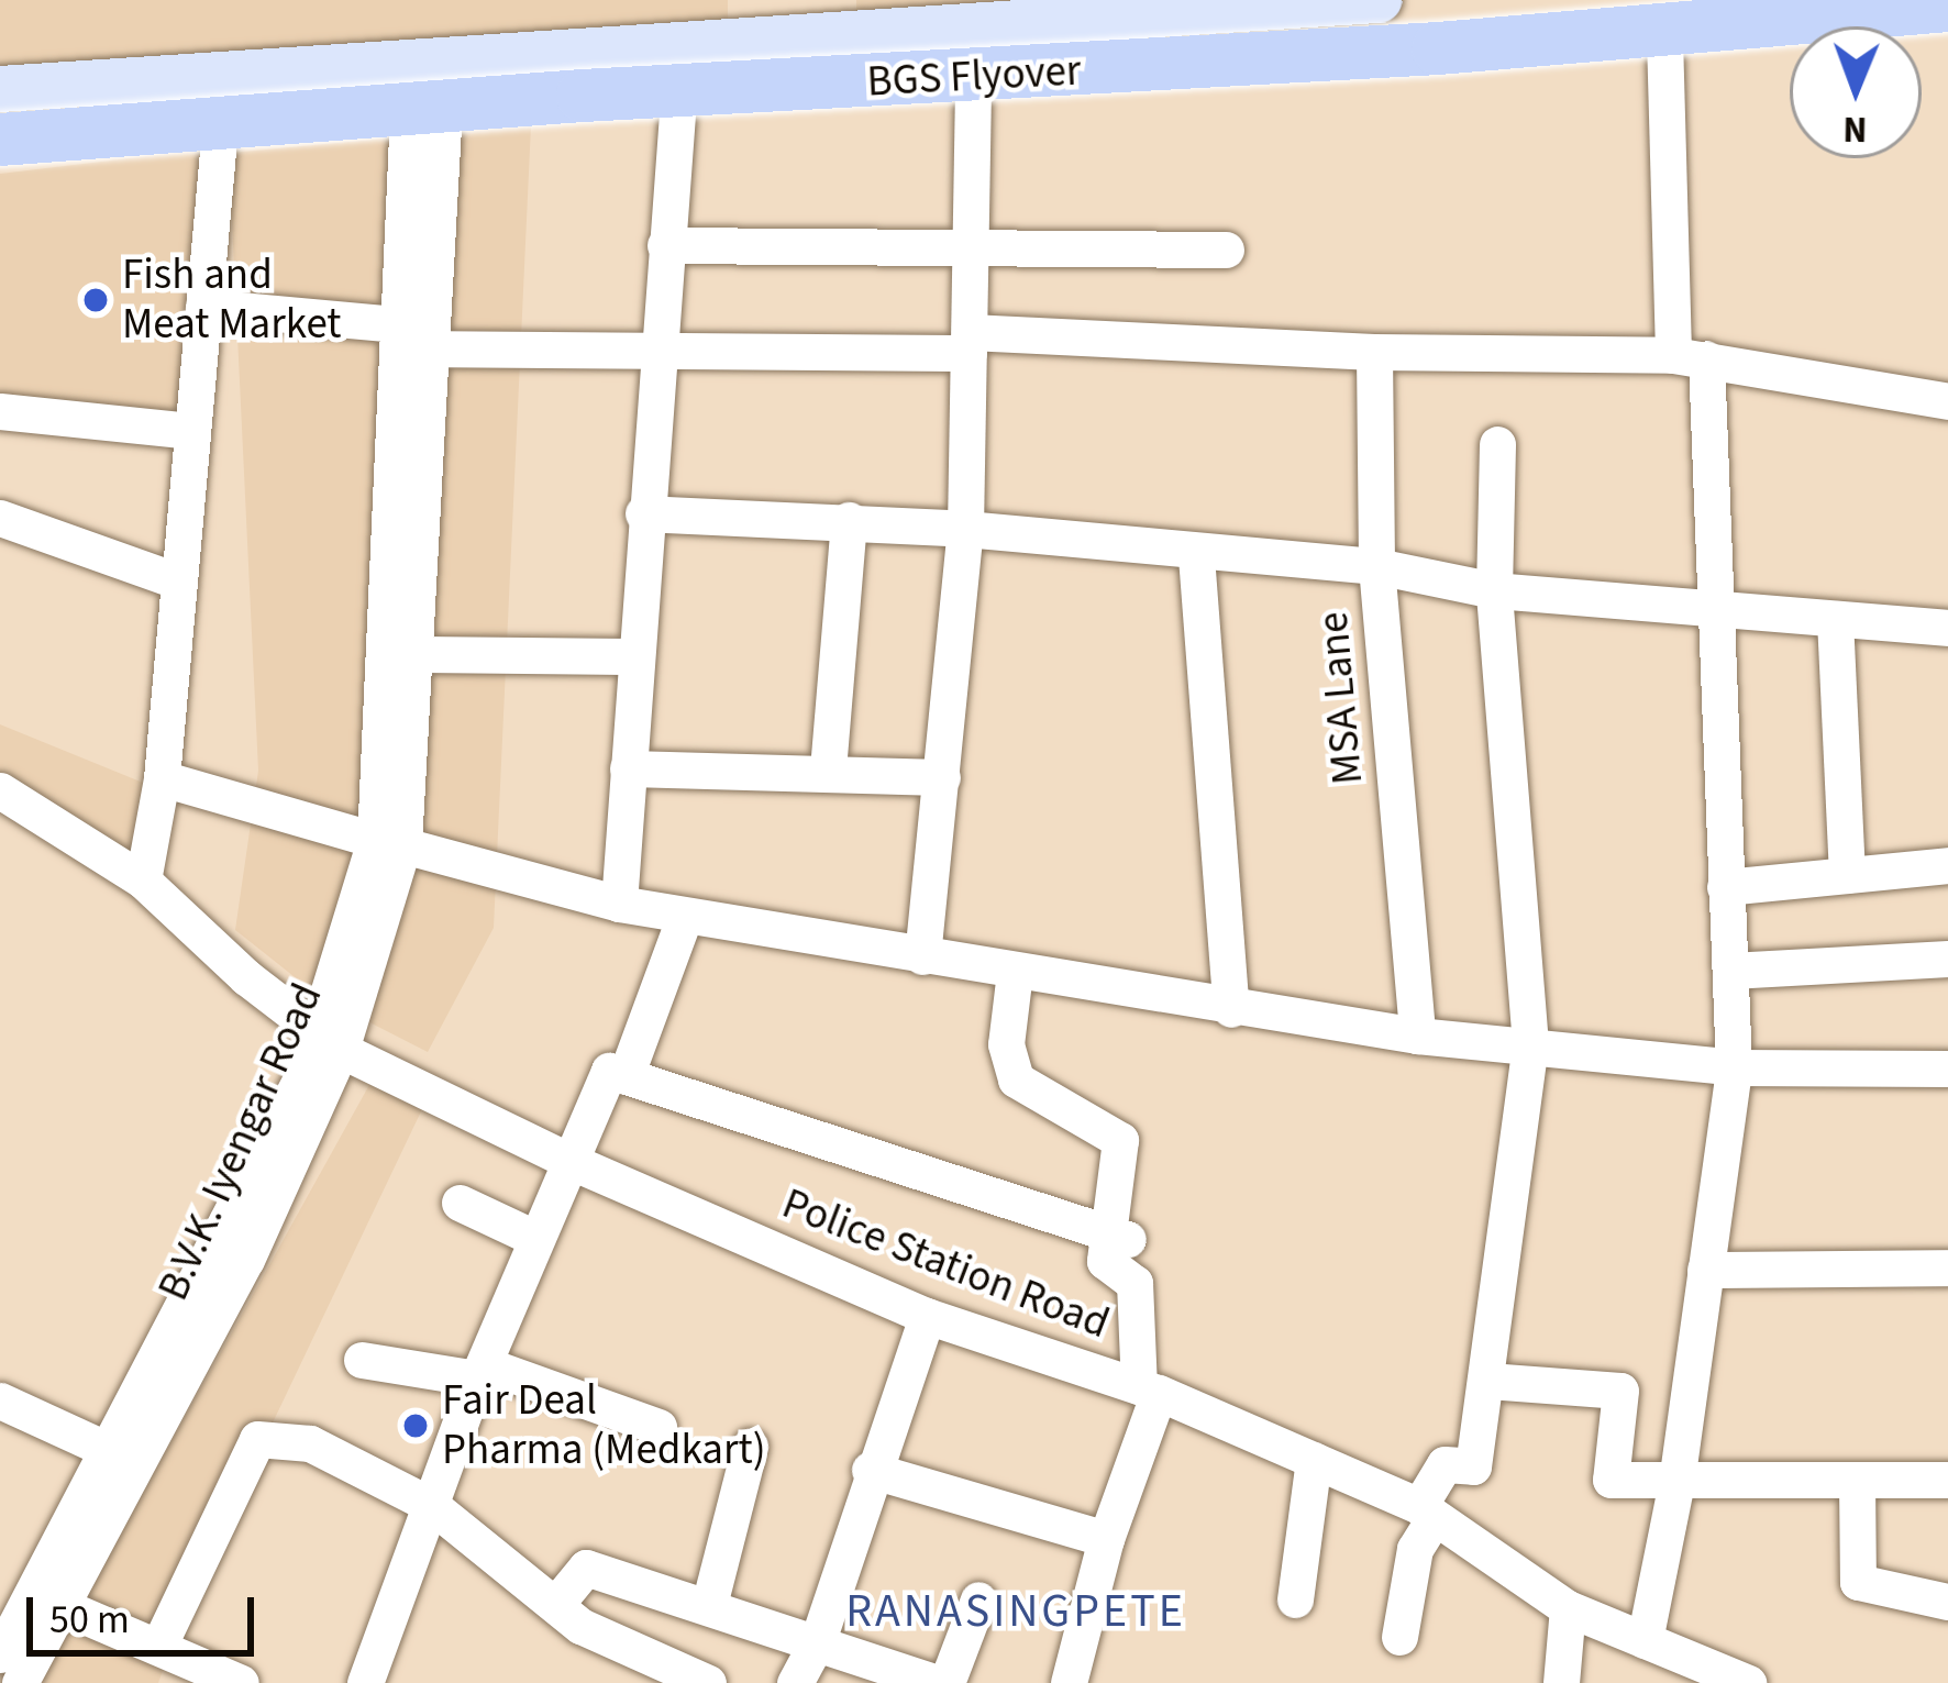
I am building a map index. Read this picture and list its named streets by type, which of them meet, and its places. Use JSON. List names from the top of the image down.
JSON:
{
  "streets": {
    "highway": ["BGS Flyover"],
    "street": ["MSA Lane", "B.V.K. Iyengar Road", "Police Station Road"]
  },
  "crossings": [
    ["B.V.K. Iyengar Road", "Police Station Road"]
  ],
  "districts": ["RANASINGPETE"],
  "places": ["Fish and Meat Market", "Fair Deal Pharma (Medkart)"],
  "scale_bar": "50 m",
  "north": "bottom"
}
